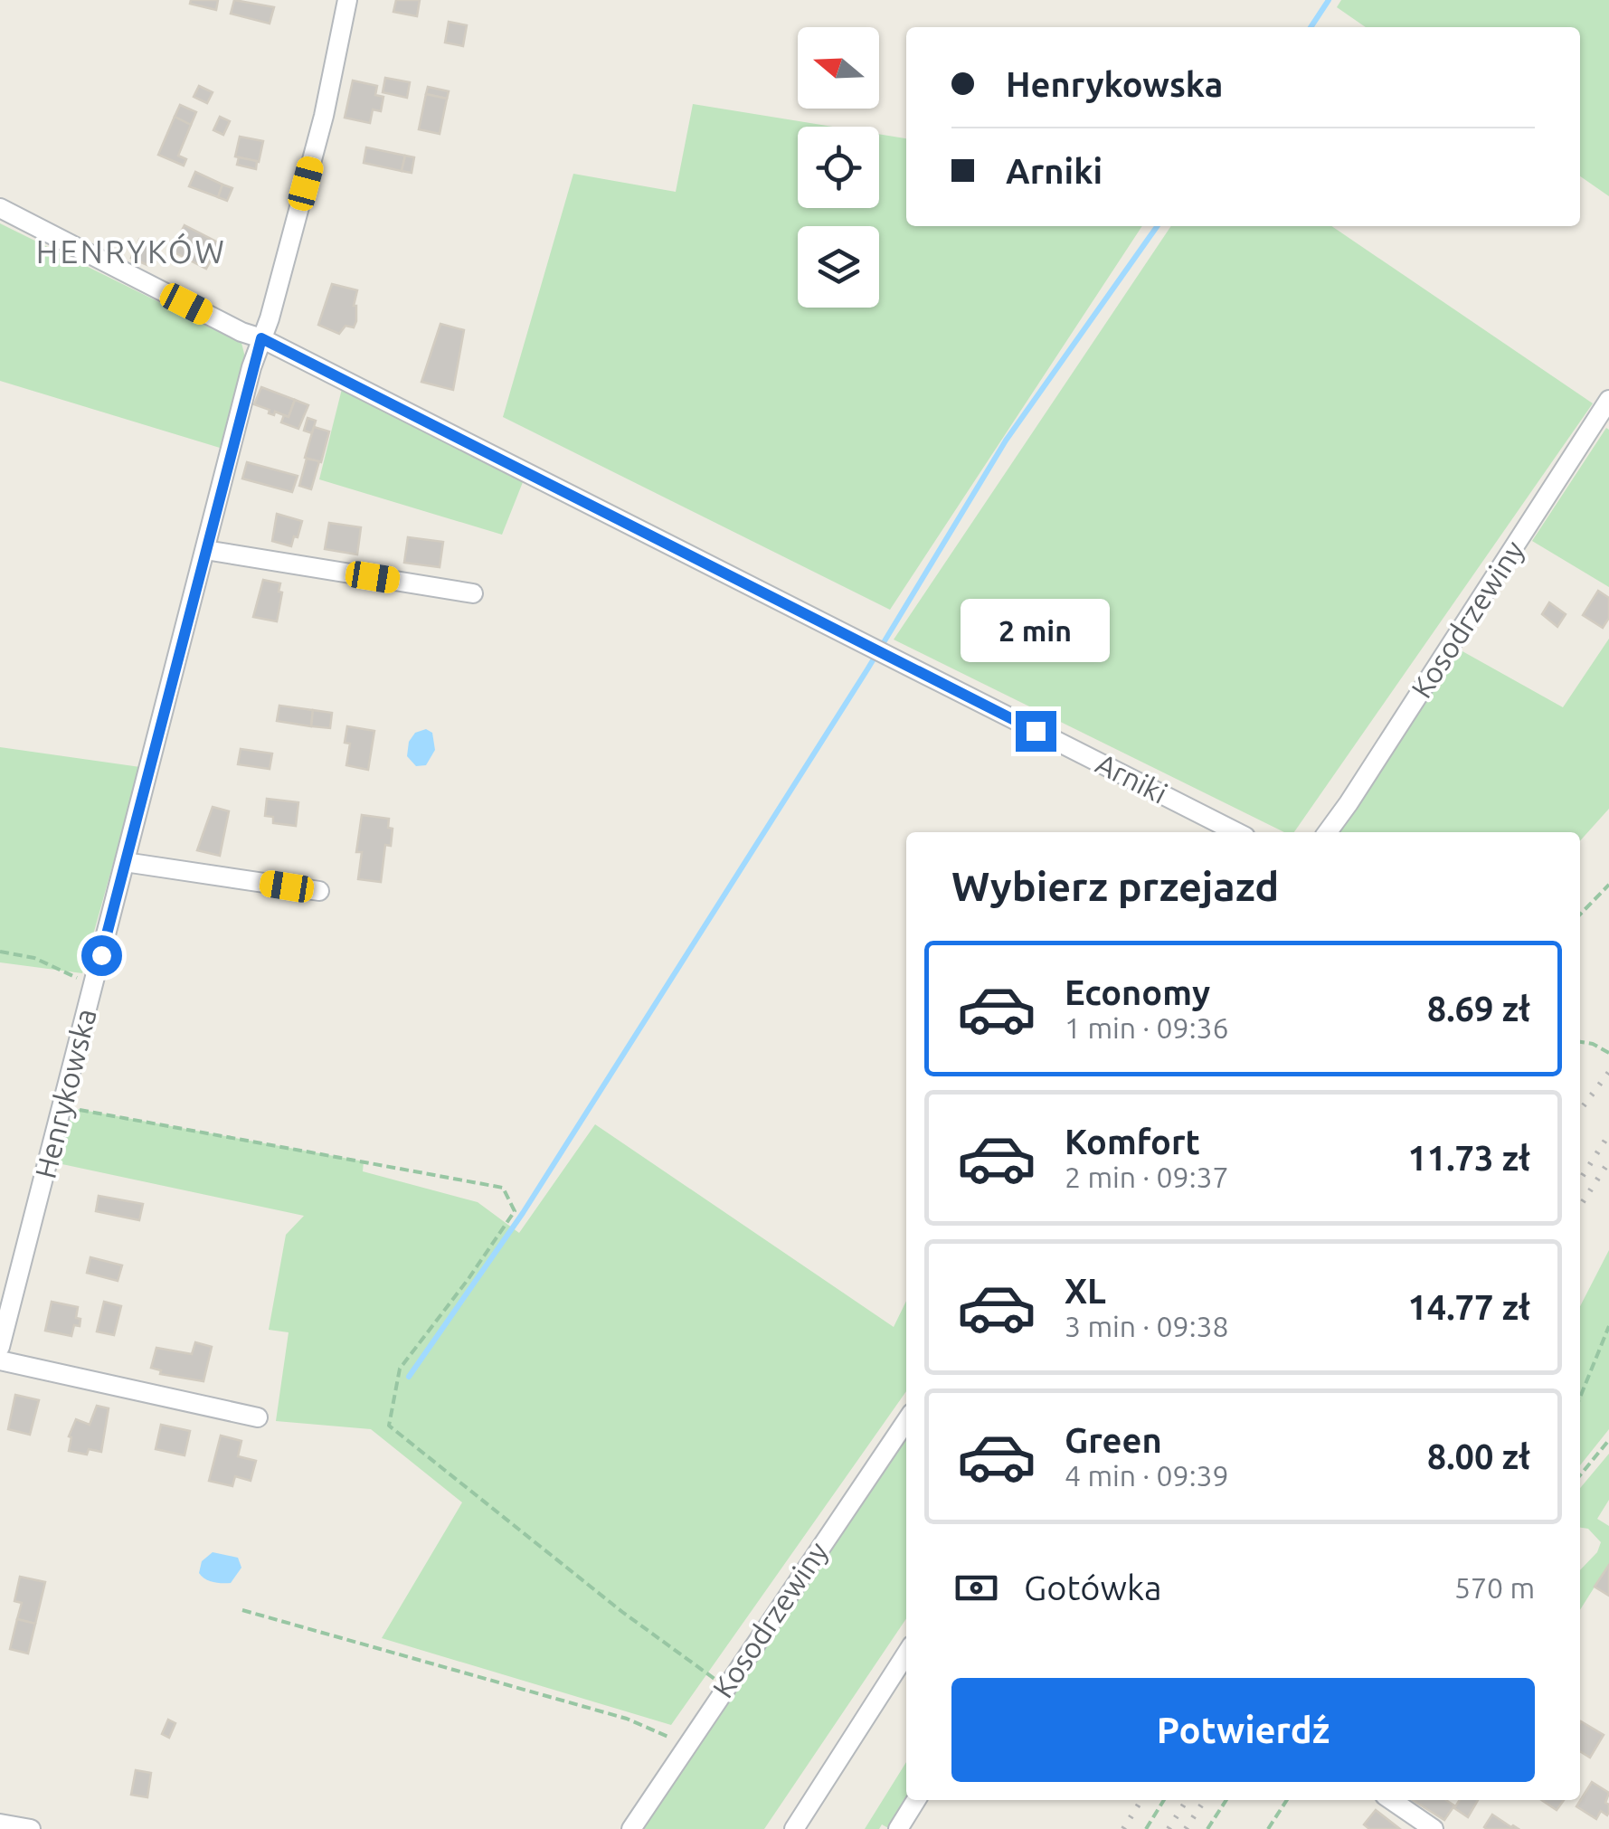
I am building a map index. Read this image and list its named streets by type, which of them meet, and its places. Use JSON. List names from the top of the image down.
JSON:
{
  "streets": {
    "street": ["Kosodrzewiny", "Arniki", "Henrykowska"]
  },
  "crossings": [
    ["Arniki", "Henrykowska"]
  ],
  "districts": ["HENRYKÓW"],
  "north": "left",
  "page": {
    "banner": ["Henrykowska", "Arniki"],
    "bubble": "2 min",
    "heading": "Wybierz przejazd",
    "list": [
      {
        "name": "Economy",
        "note": "1 min · 09:36",
        "value": "8.69 zł"
      },
      {
        "name": "Komfort",
        "note": "2 min · 09:37",
        "value": "11.73 zł"
      },
      {
        "name": "XL",
        "note": "3 min · 09:38",
        "value": "14.77 zł"
      },
      {
        "name": "Green",
        "note": "4 min · 09:39",
        "value": "8.00 zł"
      }
    ],
    "pay": ["Gotówka", "570 m"],
    "buttons": "Potwierdź"
  }
}
